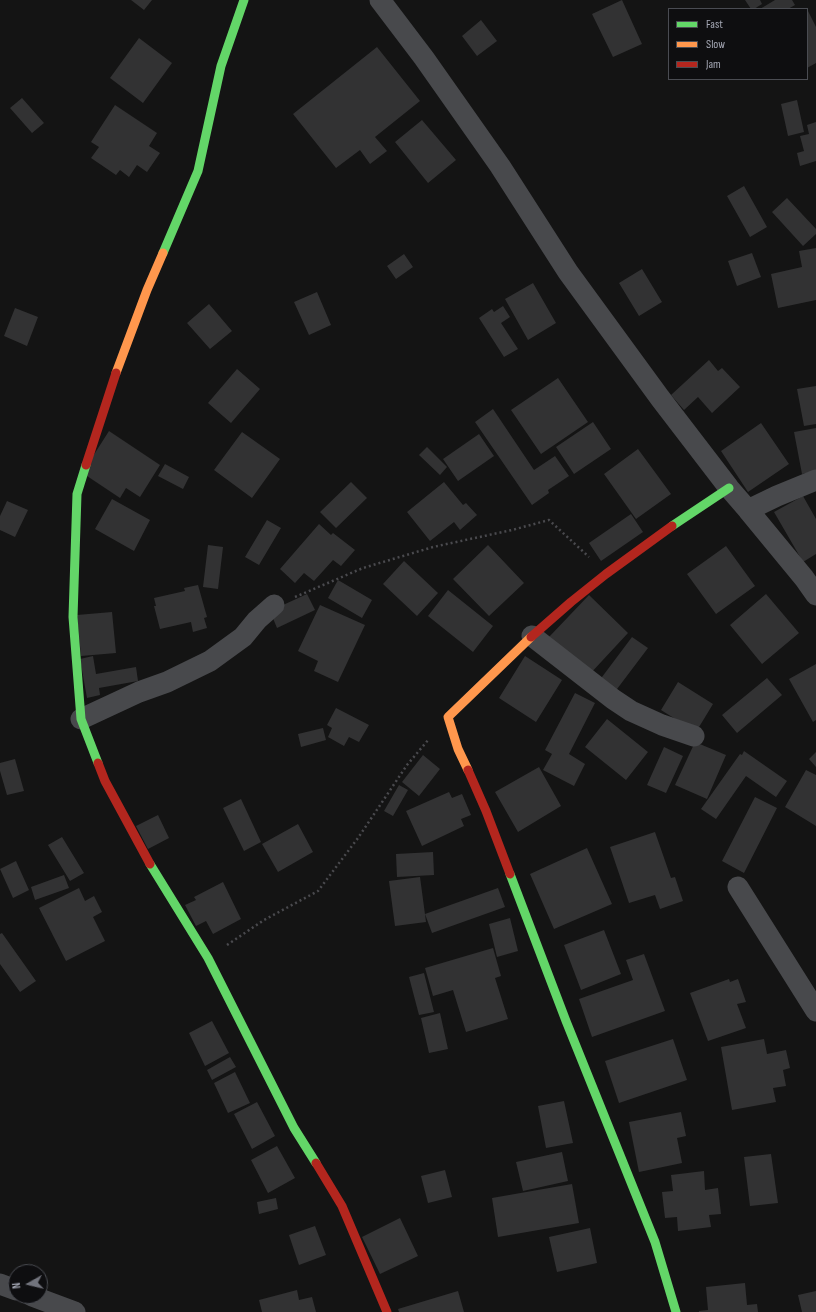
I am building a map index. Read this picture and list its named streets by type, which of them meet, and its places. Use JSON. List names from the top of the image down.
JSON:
{
  "legend": ["Fast", "Slow", "Jam"],
  "north": "left"
}
